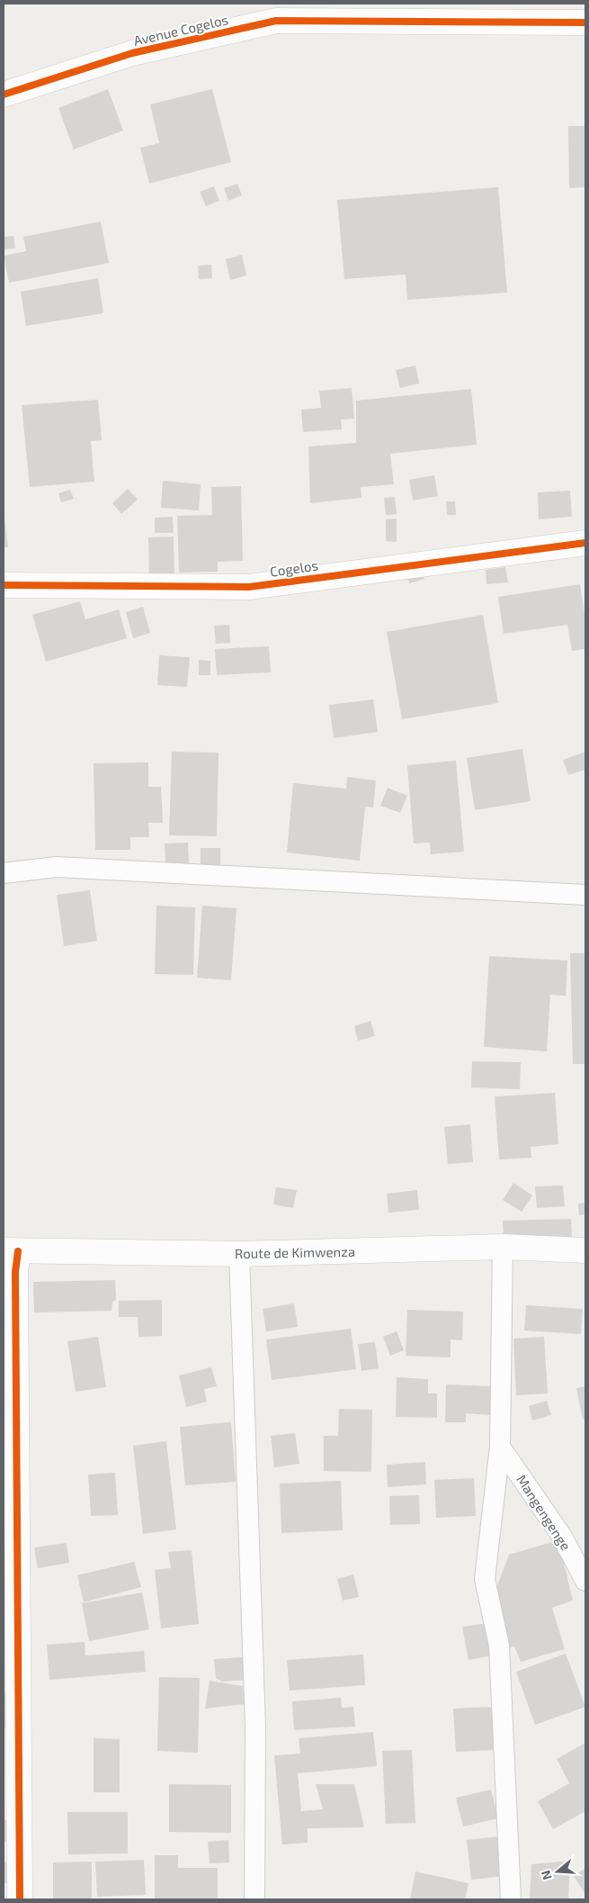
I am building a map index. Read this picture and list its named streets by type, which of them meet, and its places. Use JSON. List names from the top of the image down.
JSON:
{
  "streets": {
    "street": ["Avenue Cogelos", "Cogelos", "Route de Kimwenza"],
    "lane": ["Mangengenge"]
  },
  "north": "left"
}
